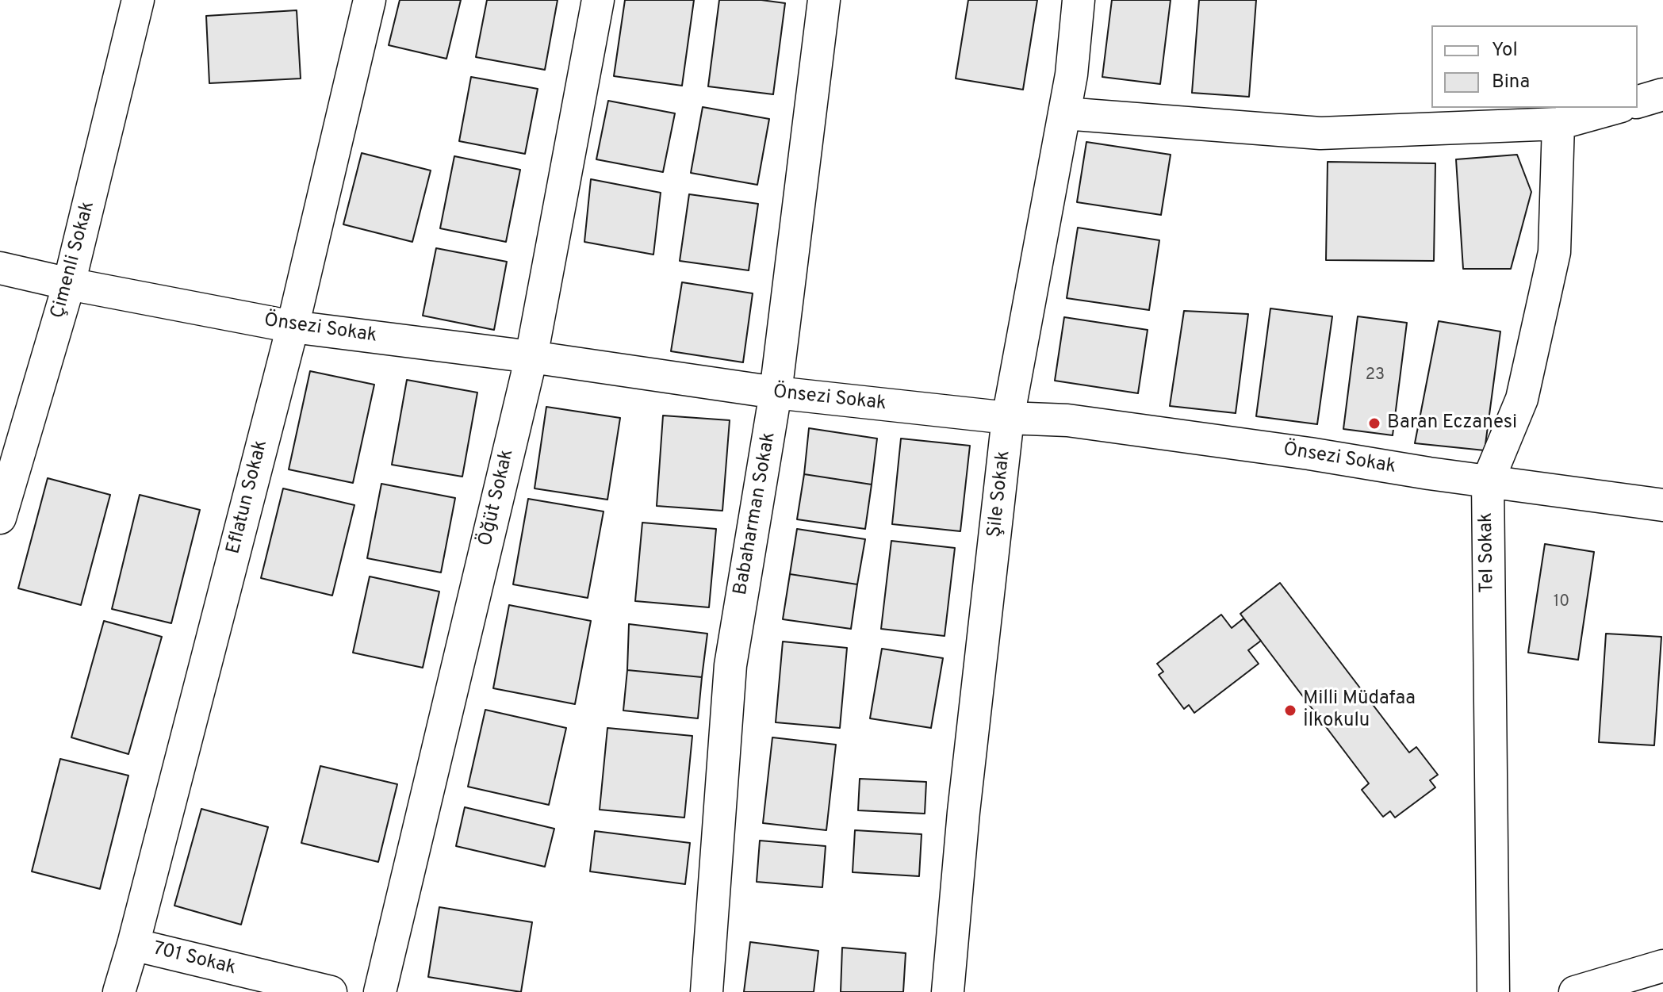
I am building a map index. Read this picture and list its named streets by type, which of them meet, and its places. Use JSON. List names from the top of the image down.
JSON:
{
  "streets": {
    "street": [
      "Çimenli Sokak",
      "Önsezi Sokak",
      "Şile Sokak",
      "Eflatun Sokak",
      "Öğüt Sokak",
      "Babaharman Sokak",
      "Tel Sokak",
      "701 Sokak"
    ]
  },
  "crossings": [
    ["Çimenli Sokak", "Önsezi Sokak"],
    ["Önsezi Sokak", "Şile Sokak"],
    ["Önsezi Sokak", "Eflatun Sokak"],
    ["Önsezi Sokak", "Öğüt Sokak"],
    ["Önsezi Sokak", "Babaharman Sokak"],
    ["Önsezi Sokak", "Tel Sokak"],
    ["Eflatun Sokak", "701 Sokak"]
  ],
  "places": ["Baran Eczanesi", "Milli Müdafaa İlkokulu"],
  "house_numbers": ["23", "10"],
  "legend": ["Yol", "Bina"]
}
